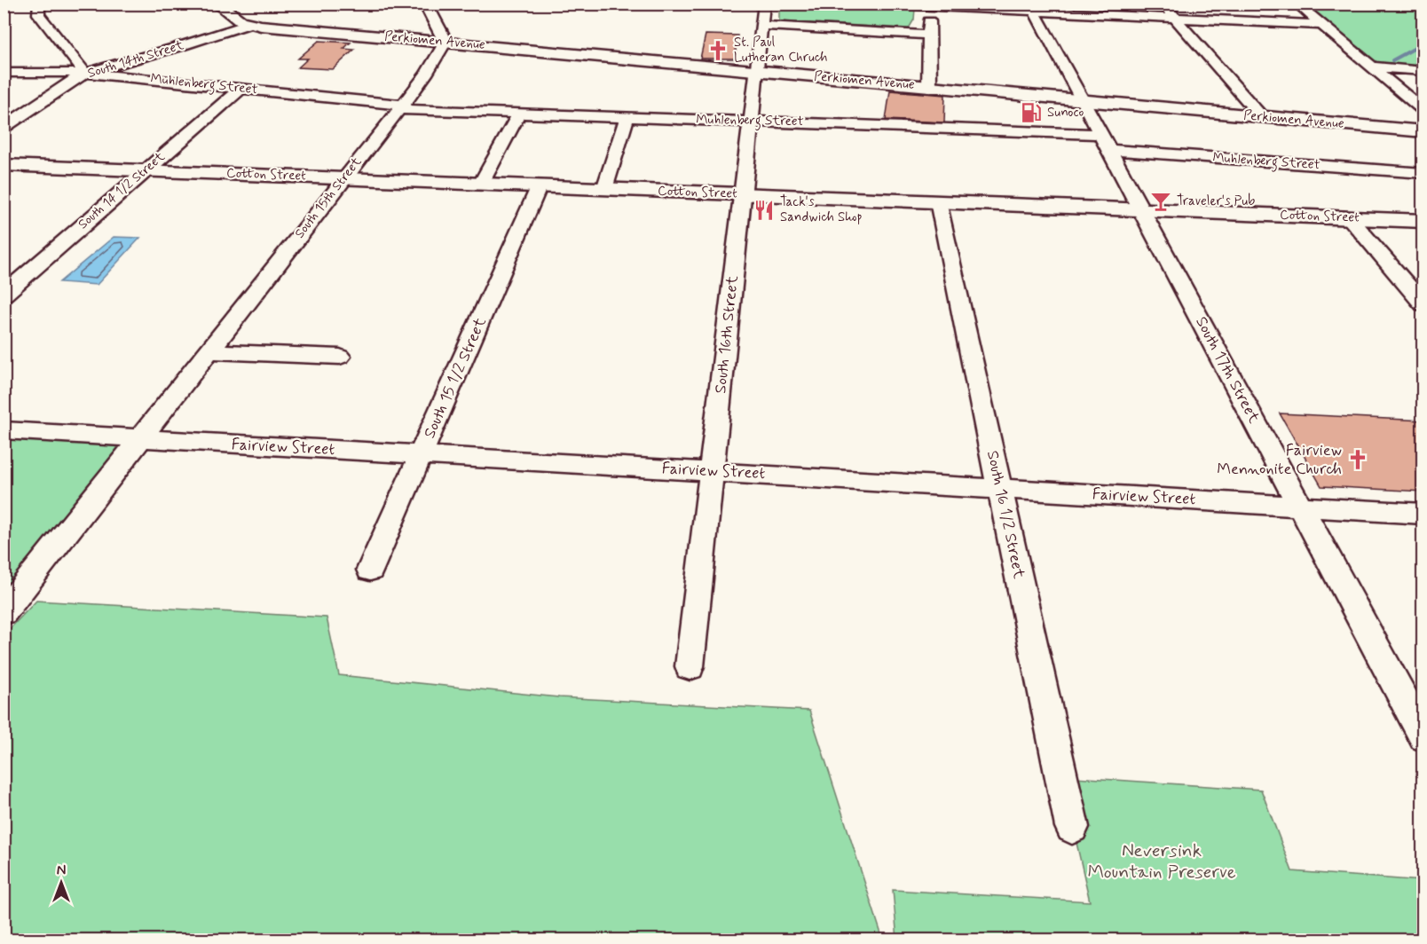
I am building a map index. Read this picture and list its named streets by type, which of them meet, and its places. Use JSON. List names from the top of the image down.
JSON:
{
  "streets": {
    "street": [
      "Perkiomen Avenue",
      "South 14th Street",
      "Muhlenberg Street",
      "Cotton Street",
      "South 14 1/2 Street",
      "South 15th Street",
      "South 16th Street",
      "South 17th Street",
      "South 15 1/2 Street",
      "Fairview Street",
      "South 16 1/2 Street"
    ]
  },
  "crossings": [
    ["Perkiomen Avenue", "South 14th Street"],
    ["Perkiomen Avenue", "South 15th Street"],
    ["Perkiomen Avenue", "South 16th Street"],
    ["Perkiomen Avenue", "South 17th Street"],
    ["South 14th Street", "Muhlenberg Street"],
    ["Muhlenberg Street", "South 14 1/2 Street"],
    ["Muhlenberg Street", "South 15th Street"],
    ["Muhlenberg Street", "South 16th Street"],
    ["Muhlenberg Street", "South 17th Street"],
    ["Cotton Street", "South 14 1/2 Street"],
    ["Cotton Street", "South 15th Street"],
    ["Cotton Street", "South 16th Street"],
    ["Cotton Street", "South 17th Street"],
    ["Cotton Street", "South 15 1/2 Street"],
    ["Cotton Street", "South 16 1/2 Street"],
    ["South 15th Street", "Fairview Street"],
    ["South 16th Street", "Fairview Street"],
    ["South 17th Street", "Fairview Street"],
    ["South 15 1/2 Street", "Fairview Street"],
    ["Fairview Street", "South 16 1/2 Street"]
  ],
  "parks": ["Neversink Mountain Preserve"],
  "places": {
    "church": ["St. Paul Lutheran Chruch", "Fairview Mennonite Church"],
    "fuel station": ["Sunoco"],
    "bar": ["Traveler's Pub"],
    "restaurant": ["Tack's Sandwich Shop"]
  },
  "north": "top"
}
